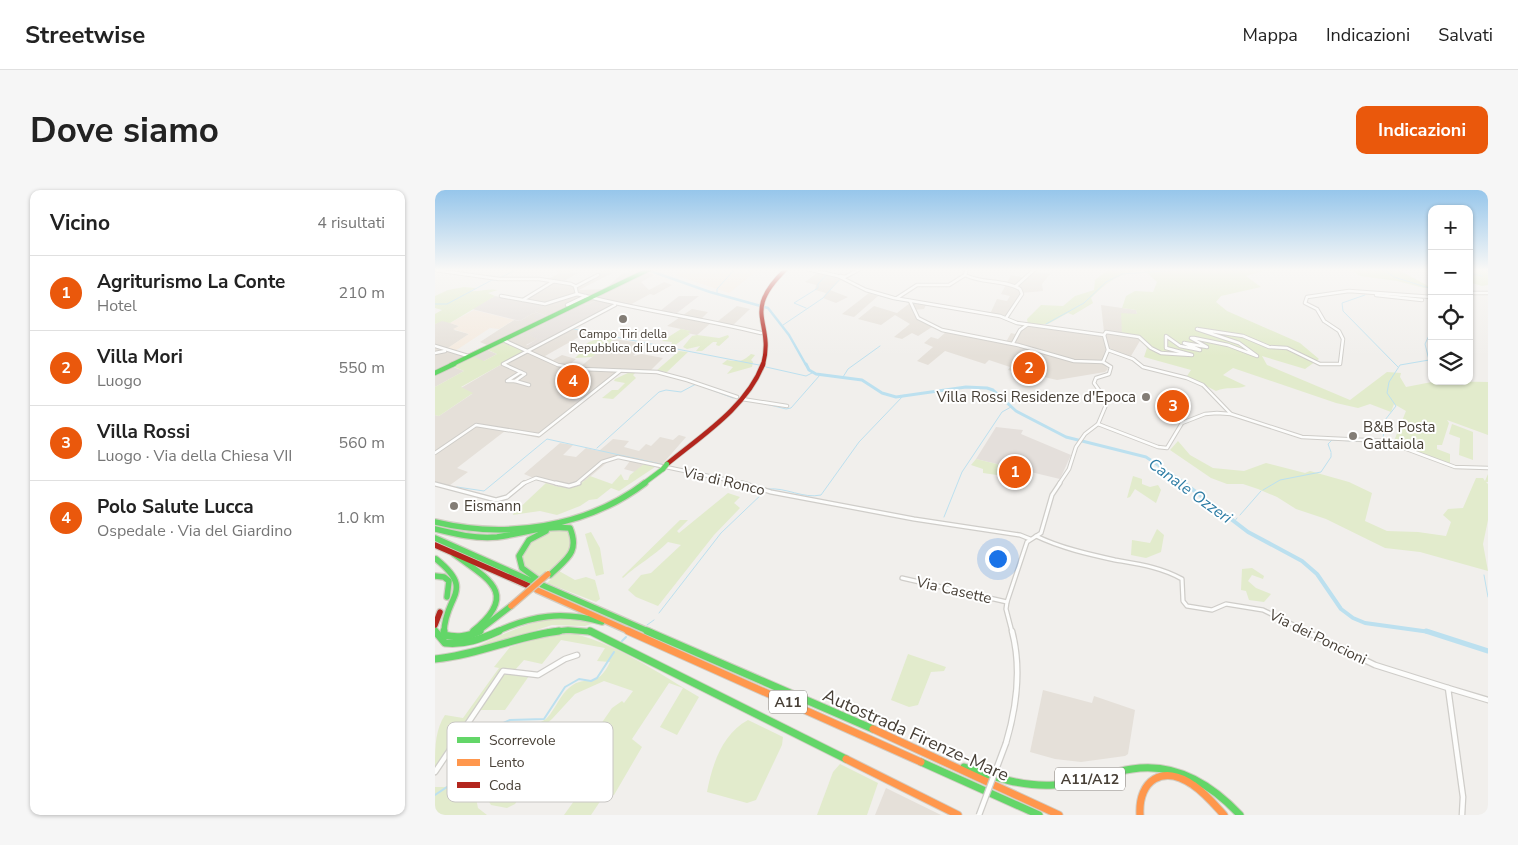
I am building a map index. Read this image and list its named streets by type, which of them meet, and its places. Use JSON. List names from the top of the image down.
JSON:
{
  "streets": {
    "main road": ["A11", "Autostrada Firenze-Mare", "A11/A12"],
    "street": ["Via di Ronco", "Via Casette", "Via dei Poncioni"]
  },
  "crossings": [
    ["Autostrada Firenze-Mare", "A11/A12"]
  ],
  "water": ["Canale Ozzeri"],
  "places": [
    "Campo Tiri della Repubblica di Lucca",
    "Villa Rossi Residenze d'Epoca",
    "B&B Posta Gattaiola",
    "Eismann"
  ],
  "legend": ["Scorrevole", "Lento", "Coda"],
  "page": {
    "header": "Streetwise",
    "nav": ["Mappa", "Indicazioni", "Salvati"],
    "buttons": "Indicazioni",
    "title": "Dove siamo",
    "heading": ["Vicino", "4 risultati"],
    "map_buttons": ["+", "−"],
    "list": [
      {
        "mark": "1",
        "name": "Agriturismo La Conte",
        "note": "Hotel",
        "value": "210 m"
      },
      {
        "mark": "2",
        "name": "Villa Mori",
        "note": "Luogo",
        "value": "550 m"
      },
      {
        "mark": "3",
        "name": "Villa Rossi",
        "note": "Luogo · Via della Chiesa VII",
        "value": "560 m"
      },
      {
        "mark": "4",
        "name": "Polo Salute Lucca",
        "note": "Ospedale · Via del Giardino",
        "value": "1.0 km"
      }
    ],
    "pins": [
      "2",
      "4",
      "3",
      "1"
    ]
  }
}
